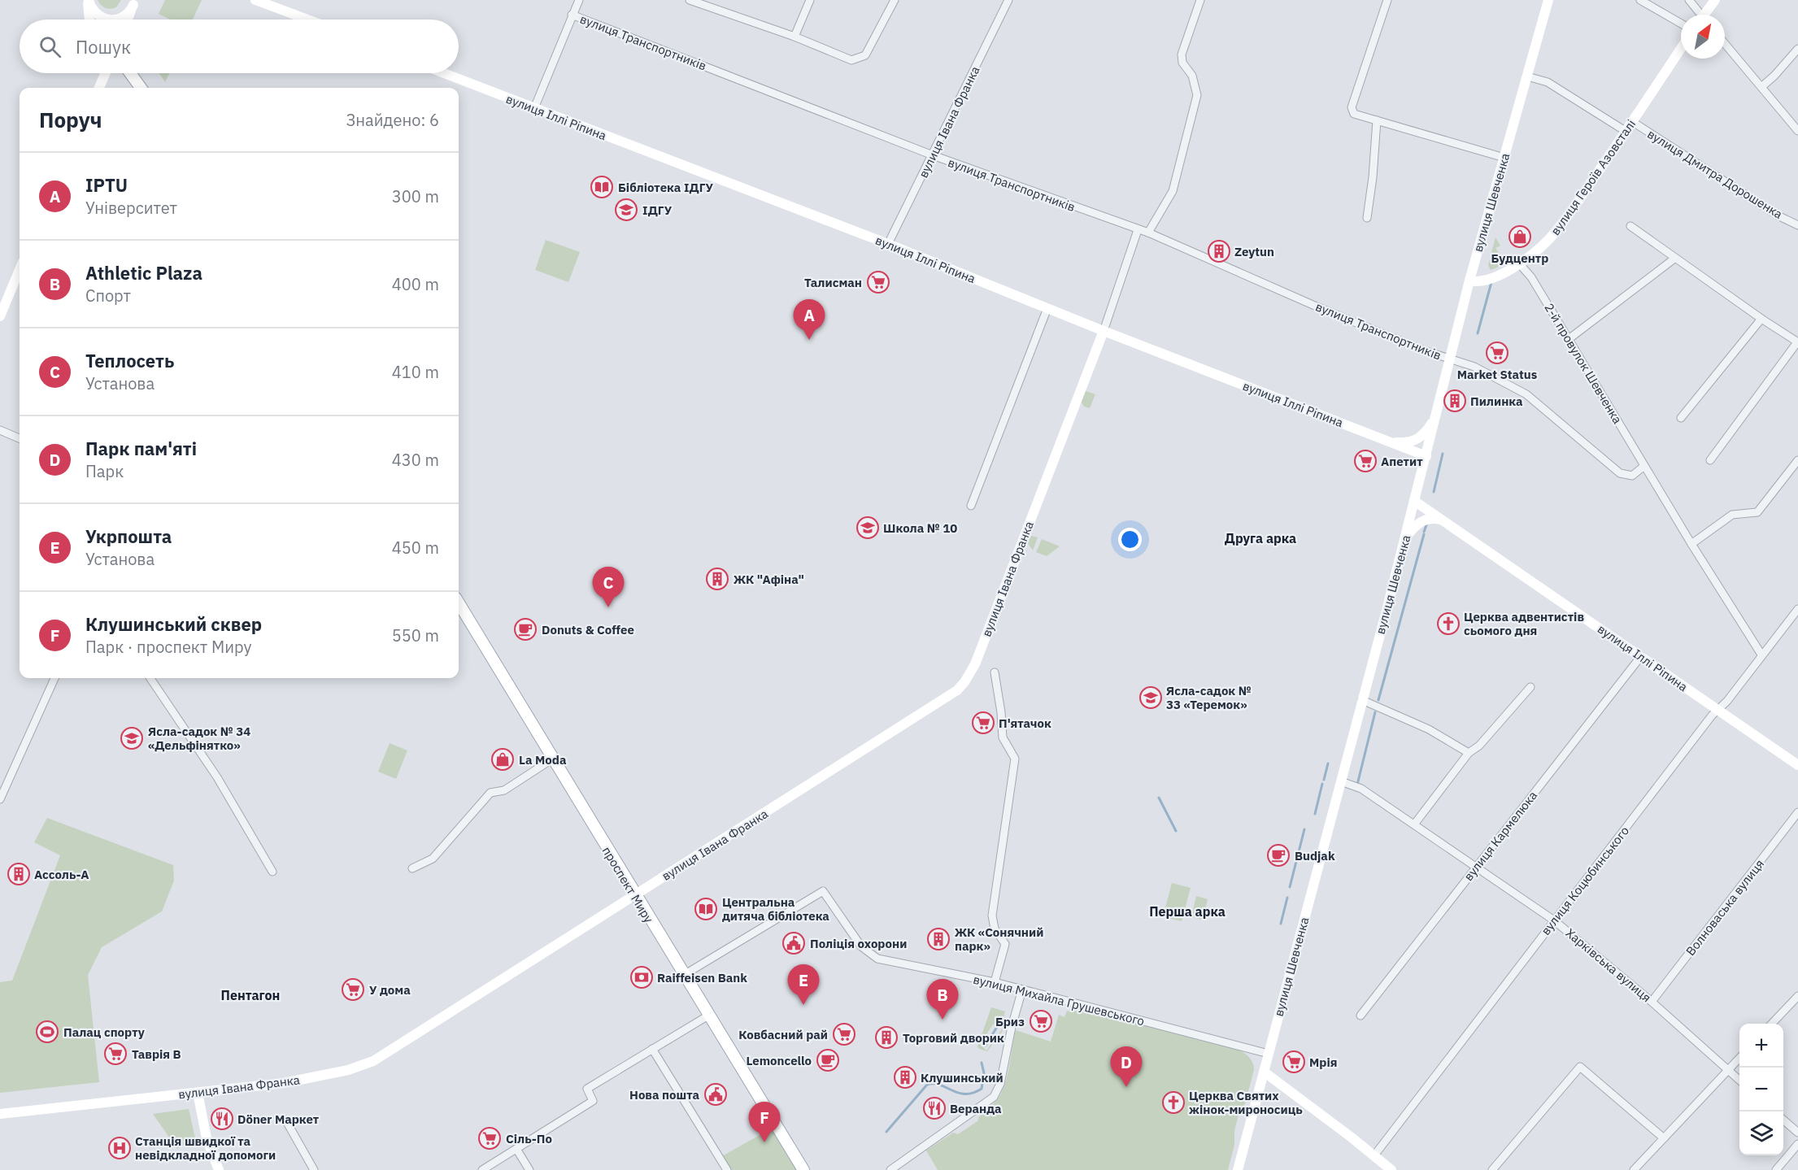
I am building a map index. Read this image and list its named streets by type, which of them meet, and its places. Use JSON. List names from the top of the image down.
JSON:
{
  "streets": {
    "main road": ["проспект Миру"],
    "street": [
      "вулиця Транспортників",
      "вулиця Іллі Ріпина",
      "вулиця Івана Франка",
      "вулиця Дмитра Дорошенка",
      "вулиця Героїв Азовсталі",
      "вулиця Шевченка",
      "2-й провулок Шевченка",
      "вулиця Кармелюка",
      "вулиця Коцюбинського",
      "Волноваська вулиця",
      "Харківська вулиця",
      "вулиця Михайла Грушевського"
    ]
  },
  "crossings": [
    ["вулиця Транспортників", "вулиця Івана Франка"],
    ["вулиця Транспортників", "вулиця Шевченка"],
    ["вулиця Іллі Ріпина", "вулиця Івана Франка"],
    ["вулиця Іллі Ріпина", "вулиця Шевченка"],
    ["вулиця Іллі Ріпина", "вулиця Кармелюка"],
    ["вулиця Іллі Ріпина", "вулиця Коцюбинського"],
    ["вулиця Івана Франка", "проспект Миру"],
    ["вулиця Дмитра Дорошенка", "вулиця Героїв Азовсталі"],
    ["вулиця Героїв Азовсталі", "вулиця Шевченка"],
    ["вулиця Героїв Азовсталі", "2-й провулок Шевченка"],
    ["вулиця Шевченка", "Харківська вулиця"],
    ["вулиця Шевченка", "вулиця Михайла Грушевського"],
    ["2-й провулок Шевченка", "вулиця Коцюбинського"],
    ["вулиця Кармелюка", "Харківська вулиця"],
    ["вулиця Коцюбинського", "Харківська вулиця"],
    ["проспект Миру", "вулиця Михайла Грушевського"],
    ["Волноваська вулиця", "Харківська вулиця"]
  ],
  "districts": ["Друга арка", "Перша арка", "Пентагон"],
  "places": {
    "library": ["Бібліотека ІДГУ", "Центральна дитяча бібліотека"],
    "school or university": [
      "ІДГУ",
      "Школа № 10",
      "Ясла-садок № 33 «Теремок»",
      "Ясла-садок № 34 «Дельфінятко»"
    ],
    "shop": ["Будцентр", "La Moda"],
    "building": [
      "Zeytun",
      "Пилинка",
      "ЖК \"Афіна\"",
      "Ассоль-А",
      "ЖК «Сонячний парк»",
      "Торговий дворик",
      "Клушинський"
    ],
    "supermarket": [
      "Талисман",
      "Market Status",
      "Апетит",
      "П'ятачок",
      "У дома",
      "Бриз",
      "Ковбасний рай",
      "Таврія В",
      "Мрія",
      "Сіль-По"
    ],
    "church": ["Церква адвентистів сьомого дня", "Церква Святих жінок-мироносиць"],
    "cafe": ["Donuts & Coffee", "Budjak", "Lemoncello"],
    "public building": ["Поліція охорони", "Нова пошта"],
    "bank": ["Raiffeisen Bank"],
    "sports": ["Палац спорту"],
    "restaurant": ["Веранда", "Döner Маркет"],
    "hospital": ["Станція швидкої та невідкладної допомоги"]
  },
  "north": "top right",
  "page": {
    "search": "Пошук",
    "heading": ["Поруч", "Знайдено: 6"],
    "list": [
      {
        "mark": "A",
        "name": "IPTU",
        "note": "Університет",
        "value": "300 m"
      },
      {
        "mark": "B",
        "name": "Athletic Plaza",
        "note": "Спорт",
        "value": "400 m"
      },
      {
        "mark": "C",
        "name": "Теплосеть",
        "note": "Установа",
        "value": "410 m"
      },
      {
        "mark": "D",
        "name": "Парк пам'яті",
        "note": "Парк",
        "value": "430 m"
      },
      {
        "mark": "E",
        "name": "Укрпошта",
        "note": "Установа",
        "value": "450 m"
      },
      {
        "mark": "F",
        "name": "Клушинський сквер",
        "note": "Парк · проспект Миру",
        "value": "550 m"
      }
    ],
    "pins": [
      "A",
      "C",
      "E",
      "B",
      "D",
      "F"
    ],
    "map_buttons": ["+", "−"]
  }
}
